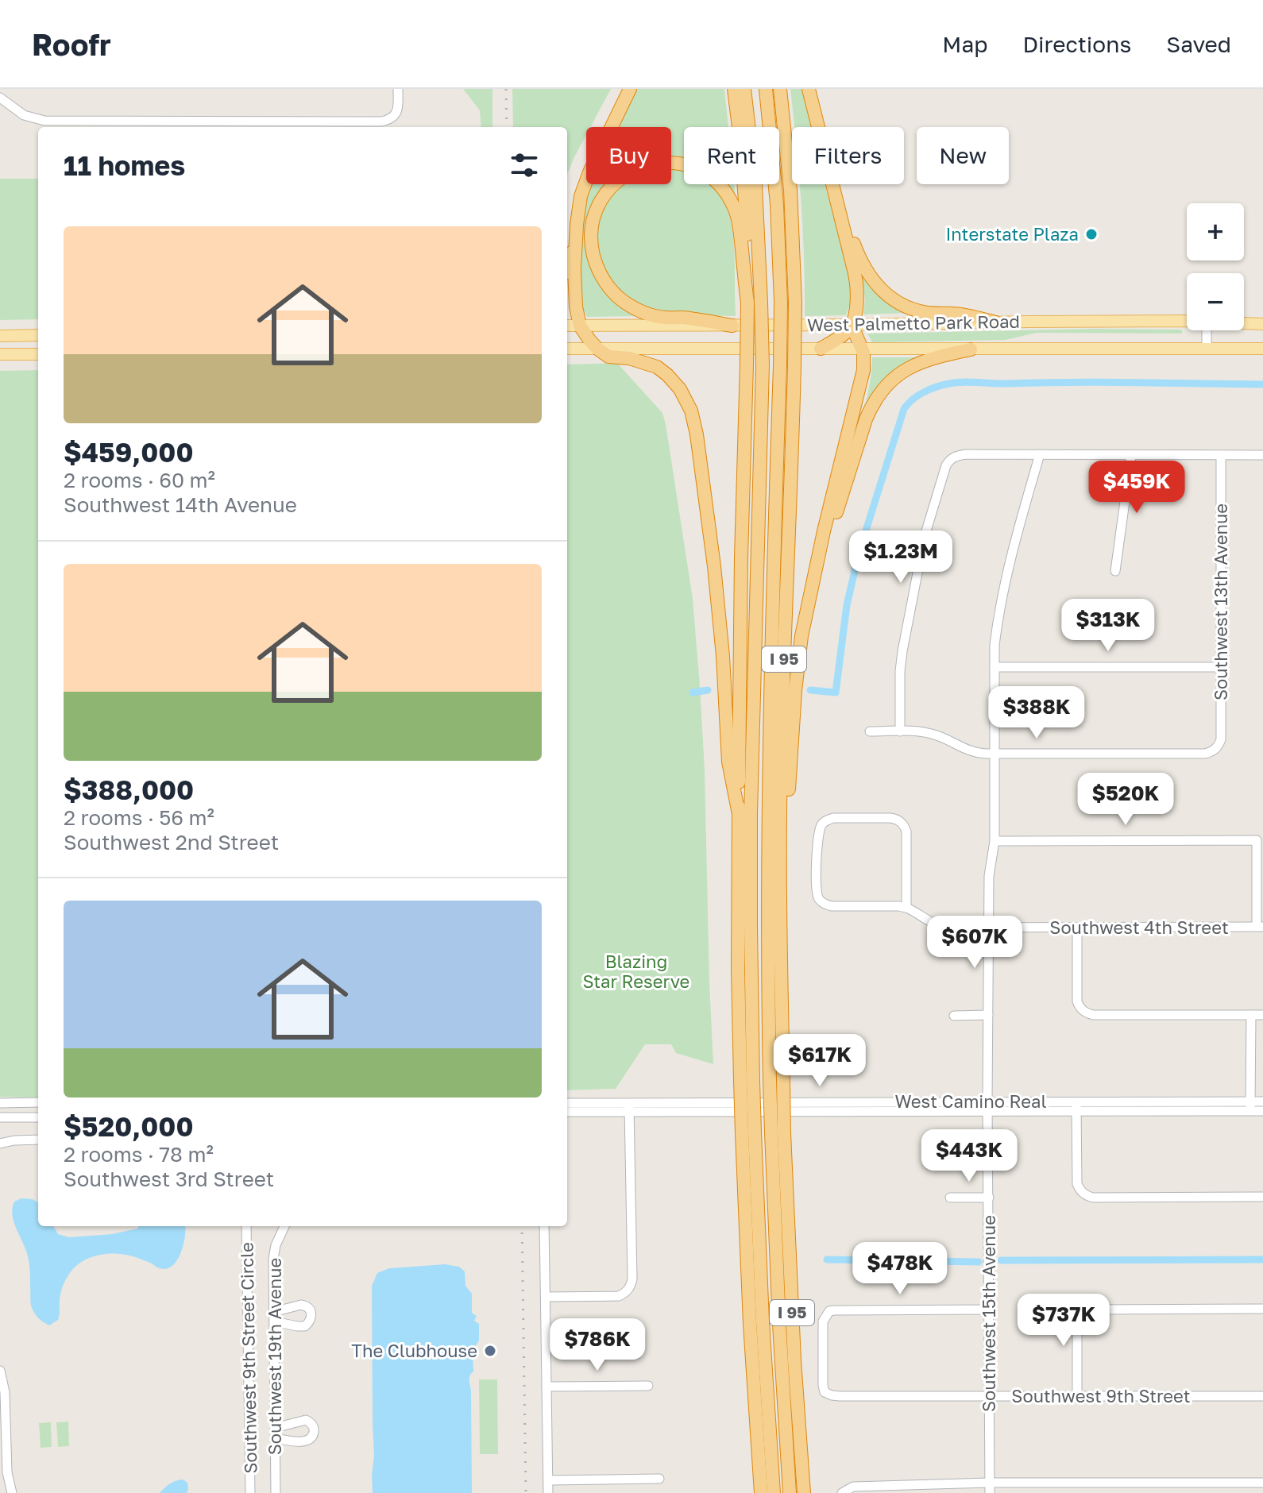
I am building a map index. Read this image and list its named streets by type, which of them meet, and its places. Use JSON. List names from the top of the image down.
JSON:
{
  "streets": {
    "highway": ["I 95"],
    "main road": ["West Palmetto Park Road"],
    "street": [
      "Southwest 13th Avenue",
      "Southwest 4th Street",
      "West Camino Real",
      "Southwest 15th Avenue",
      "Southwest 19th Avenue",
      "Southwest 9th Street Circle",
      "Southwest 9th Street"
    ]
  },
  "crossings": [
    ["Southwest 13th Avenue", "Southwest 15th Avenue"],
    ["Southwest 4th Street", "Southwest 15th Avenue"],
    ["West Camino Real", "Southwest 15th Avenue"],
    ["Southwest 15th Avenue", "Southwest 9th Street"]
  ],
  "parks": ["Blazing Star Reserve"],
  "places": ["Interstate Plaza", "The Clubhouse"],
  "page": {
    "header": "Roofr",
    "nav": ["Map", "Directions", "Saved"],
    "chip": [
      "Buy",
      "Rent",
      "Filters",
      "New"
    ],
    "heading": "11 homes",
    "map_buttons": ["+", "−"],
    "list": [
      {
        "name": "$459,000",
        "note": "2 rooms · 60 m² · Southwest 14th Avenue"
      },
      {
        "name": "$388,000",
        "note": "2 rooms · 56 m² · Southwest 2nd Street"
      },
      {
        "name": "$520,000",
        "note": "2 rooms · 78 m² · Southwest 3rd Street"
      }
    ],
    "price": [
      "$459K",
      "$1.23M",
      "$313K",
      "$388K",
      "$520K",
      "$607K",
      "$617K",
      "$443K",
      "$478K",
      "$737K",
      "$786K"
    ]
  }
}
